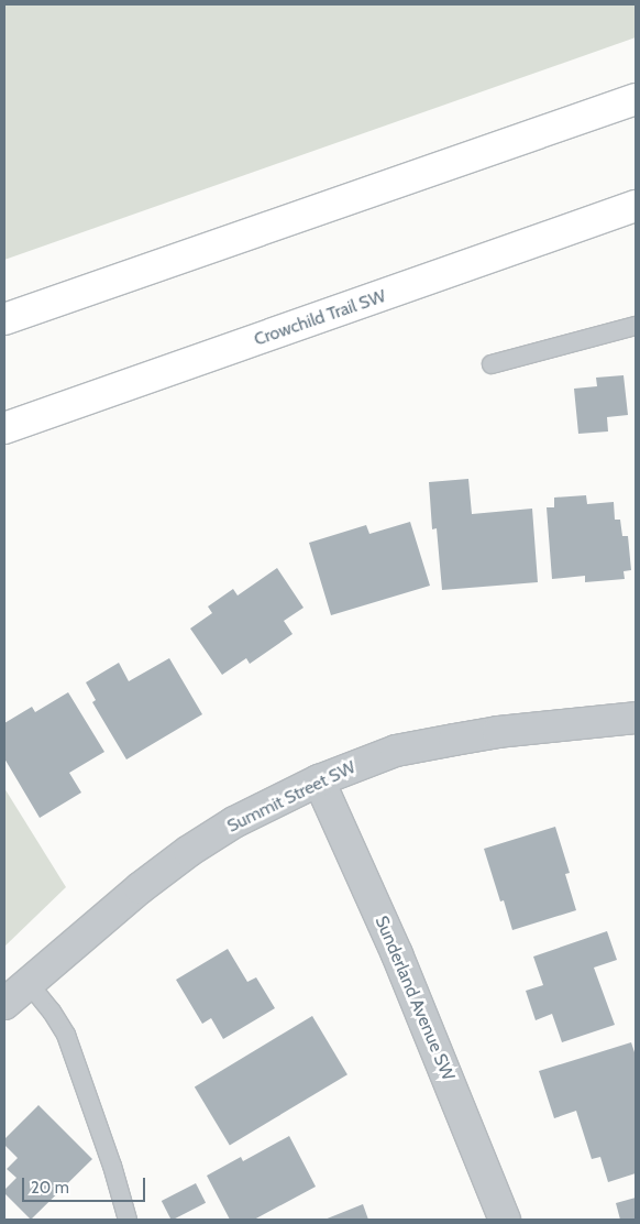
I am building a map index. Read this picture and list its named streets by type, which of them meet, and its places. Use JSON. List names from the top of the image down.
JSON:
{
  "streets": {
    "highway": ["Crowchild Trail SW"],
    "street": ["Summit Street SW", "Sunderland Avenue SW"]
  },
  "crossings": [
    ["Summit Street SW", "Sunderland Avenue SW"]
  ],
  "scale_bar": "20 m"
}
